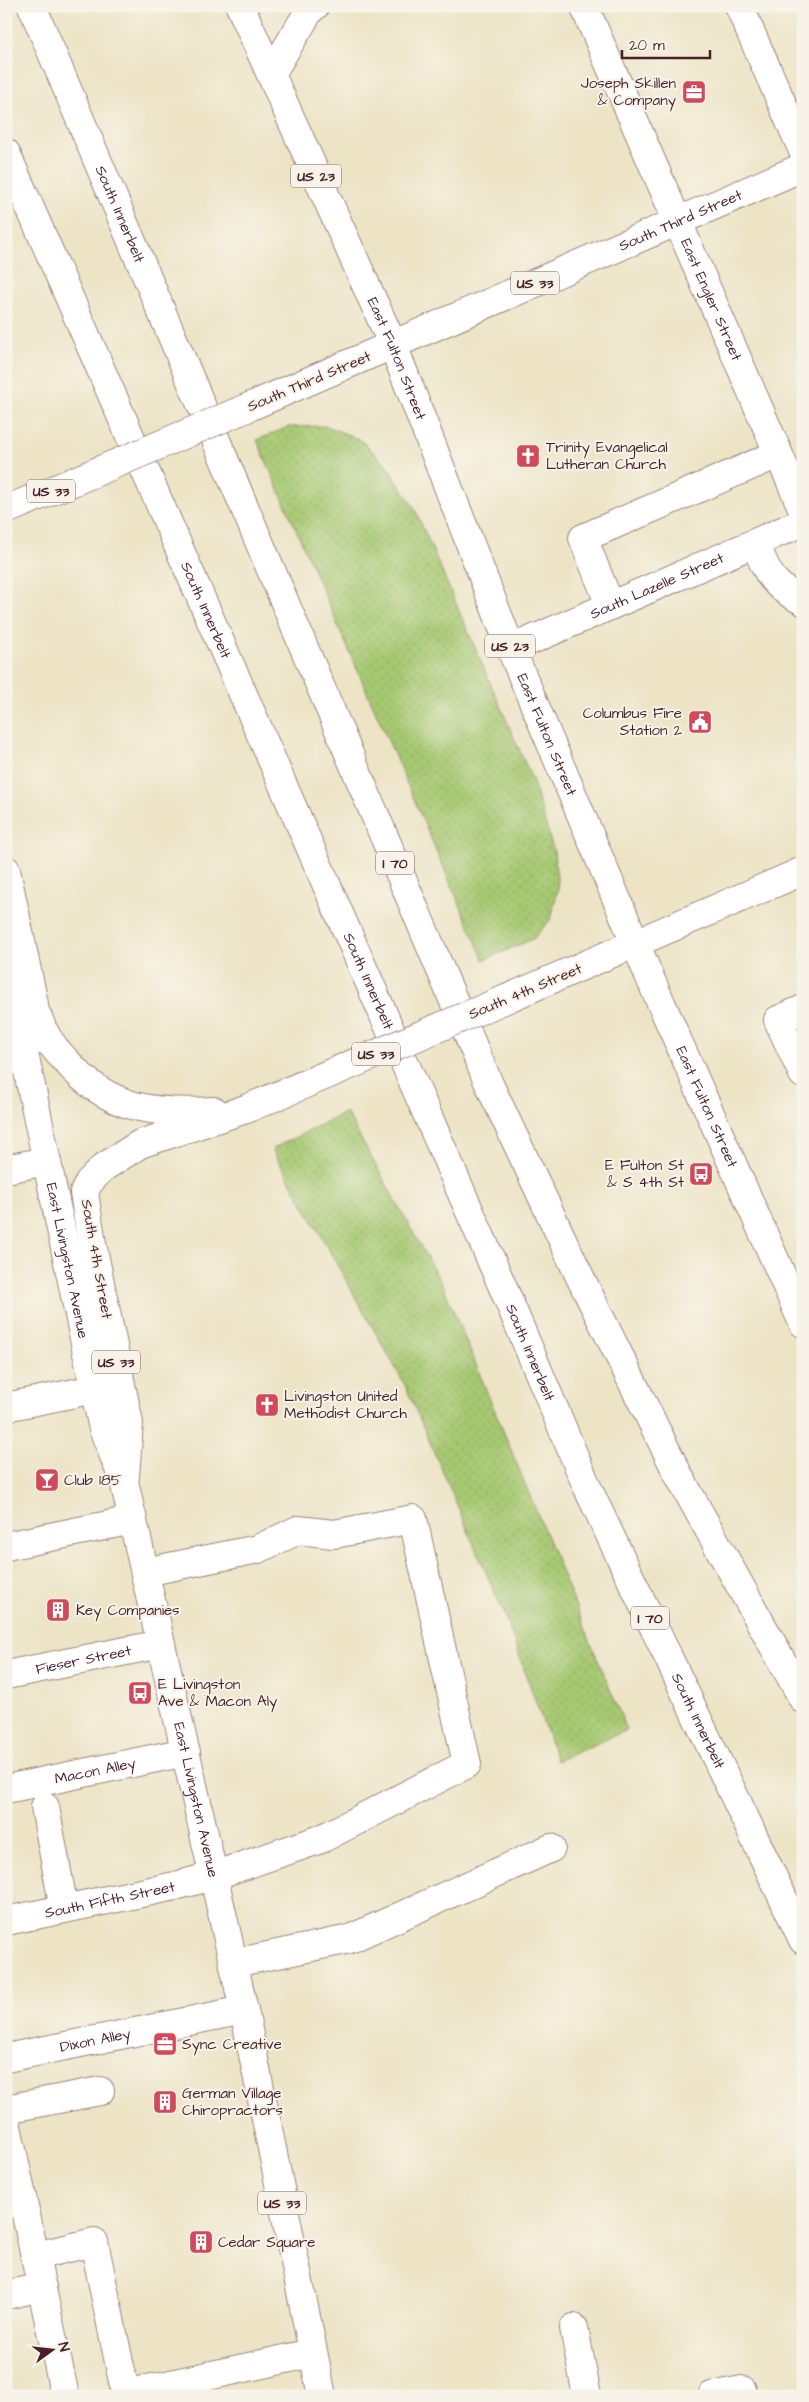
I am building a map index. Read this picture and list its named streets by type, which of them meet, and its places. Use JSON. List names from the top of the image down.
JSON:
{
  "streets": {
    "main road": [
      "US 23",
      "South Innerbelt",
      "South Third Street",
      "US 33",
      "East Engler Street",
      "East Fulton Street",
      "South Lazelle Street",
      "I 70",
      "South 4th Street",
      "East Livingston Avenue",
      "Fieser Street",
      "Macon Alley",
      "South Fifth Street",
      "Dixon Alley"
    ]
  },
  "crossings": [
    ["South Third Street", "East Engler Street"],
    ["South Third Street", "East Fulton Street"],
    ["East Fulton Street", "South Lazelle Street"],
    ["East Fulton Street", "South 4th Street"],
    ["South 4th Street", "East Livingston Avenue"],
    ["East Livingston Avenue", "Fieser Street"],
    ["East Livingston Avenue", "Macon Alley"],
    ["East Livingston Avenue", "South Fifth Street"],
    ["East Livingston Avenue", "Dixon Alley"]
  ],
  "places": {
    "office": ["Joseph Skillen & Company", "Sync Creative"],
    "church": ["Trinity Evangelical Lutheran Church", "Livingston United Methodist Church"],
    "public building": ["Columbus Fire Station 2"],
    "bus stop": ["E Fulton St & S 4th St", "E Livingston Ave & Macon Aly"],
    "bar": ["Club 185"],
    "building": ["Key Companies", "German Village Chiropractors", "Cedar Square"]
  },
  "scale_bar": "20 m",
  "north": "right"
}
